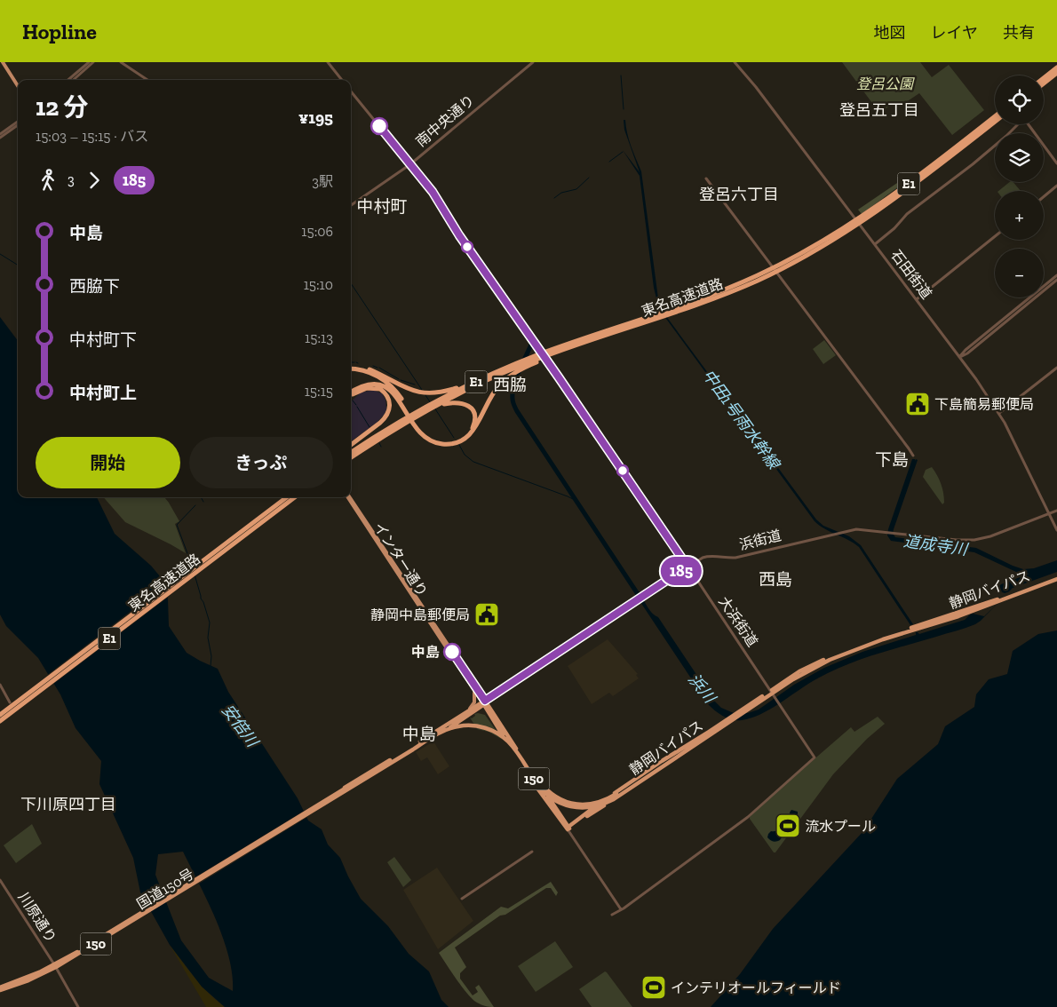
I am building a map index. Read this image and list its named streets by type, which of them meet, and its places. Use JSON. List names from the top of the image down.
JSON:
{
  "streets": {
    "highway": [
      "E1",
      "東名高速道路",
      "静岡バイパス",
      "150",
      "国道150号"
    ],
    "main road": ["インター通り"],
    "street": [
      "南中央通り",
      "石田街道",
      "浜街道",
      "大浜街道",
      "川原通り"
    ]
  },
  "crossings": [
    ["南中央通り", "大浜街道"],
    ["石田街道", "浜街道"],
    ["浜街道", "インター通り"],
    ["浜街道", "大浜街道"],
    ["浜街道", "150"],
    ["浜街道", "国道150号"],
    ["インター通り", "150"],
    ["インター通り", "国道150号"],
    ["静岡バイパス", "大浜街道"],
    ["静岡バイパス", "150"],
    ["静岡バイパス", "国道150号"],
    ["150", "国道150号"],
    ["国道150号", "川原通り"]
  ],
  "districts": [
    "登呂五丁目",
    "登呂六丁目",
    "中村町",
    "西脇",
    "下島",
    "西島",
    "中島",
    "下川原四丁目"
  ],
  "water": [
    "中田1号雨水幹線",
    "道成寺川",
    "浜川",
    "安倍川"
  ],
  "parks": ["登呂公園"],
  "places": {
    "public building": ["下島簡易郵便局", "静岡中島郵便局"],
    "other": ["中島"],
    "sports": ["流水プール", "インテリオールフィールド"]
  },
  "lines": ["bus line 185"],
  "page": {
    "header": "Hopline",
    "nav": ["地図", "レイヤ", "共有"],
    "on_map": "185",
    "map_buttons": ["+", "−"],
    "heading": ["12 分", "15:03 – 15:15 · バス", "¥195"],
    "legs": ["3", "185", "3駅"],
    "list": [
      {
        "name": "中島",
        "value": "15:06"
      },
      {
        "name": "西脇下",
        "value": "15:10"
      },
      {
        "name": "中村町下",
        "value": "15:13"
      },
      {
        "name": "中村町上",
        "value": "15:15"
      }
    ],
    "buttons": ["開始", "きっぷ"]
  }
}
